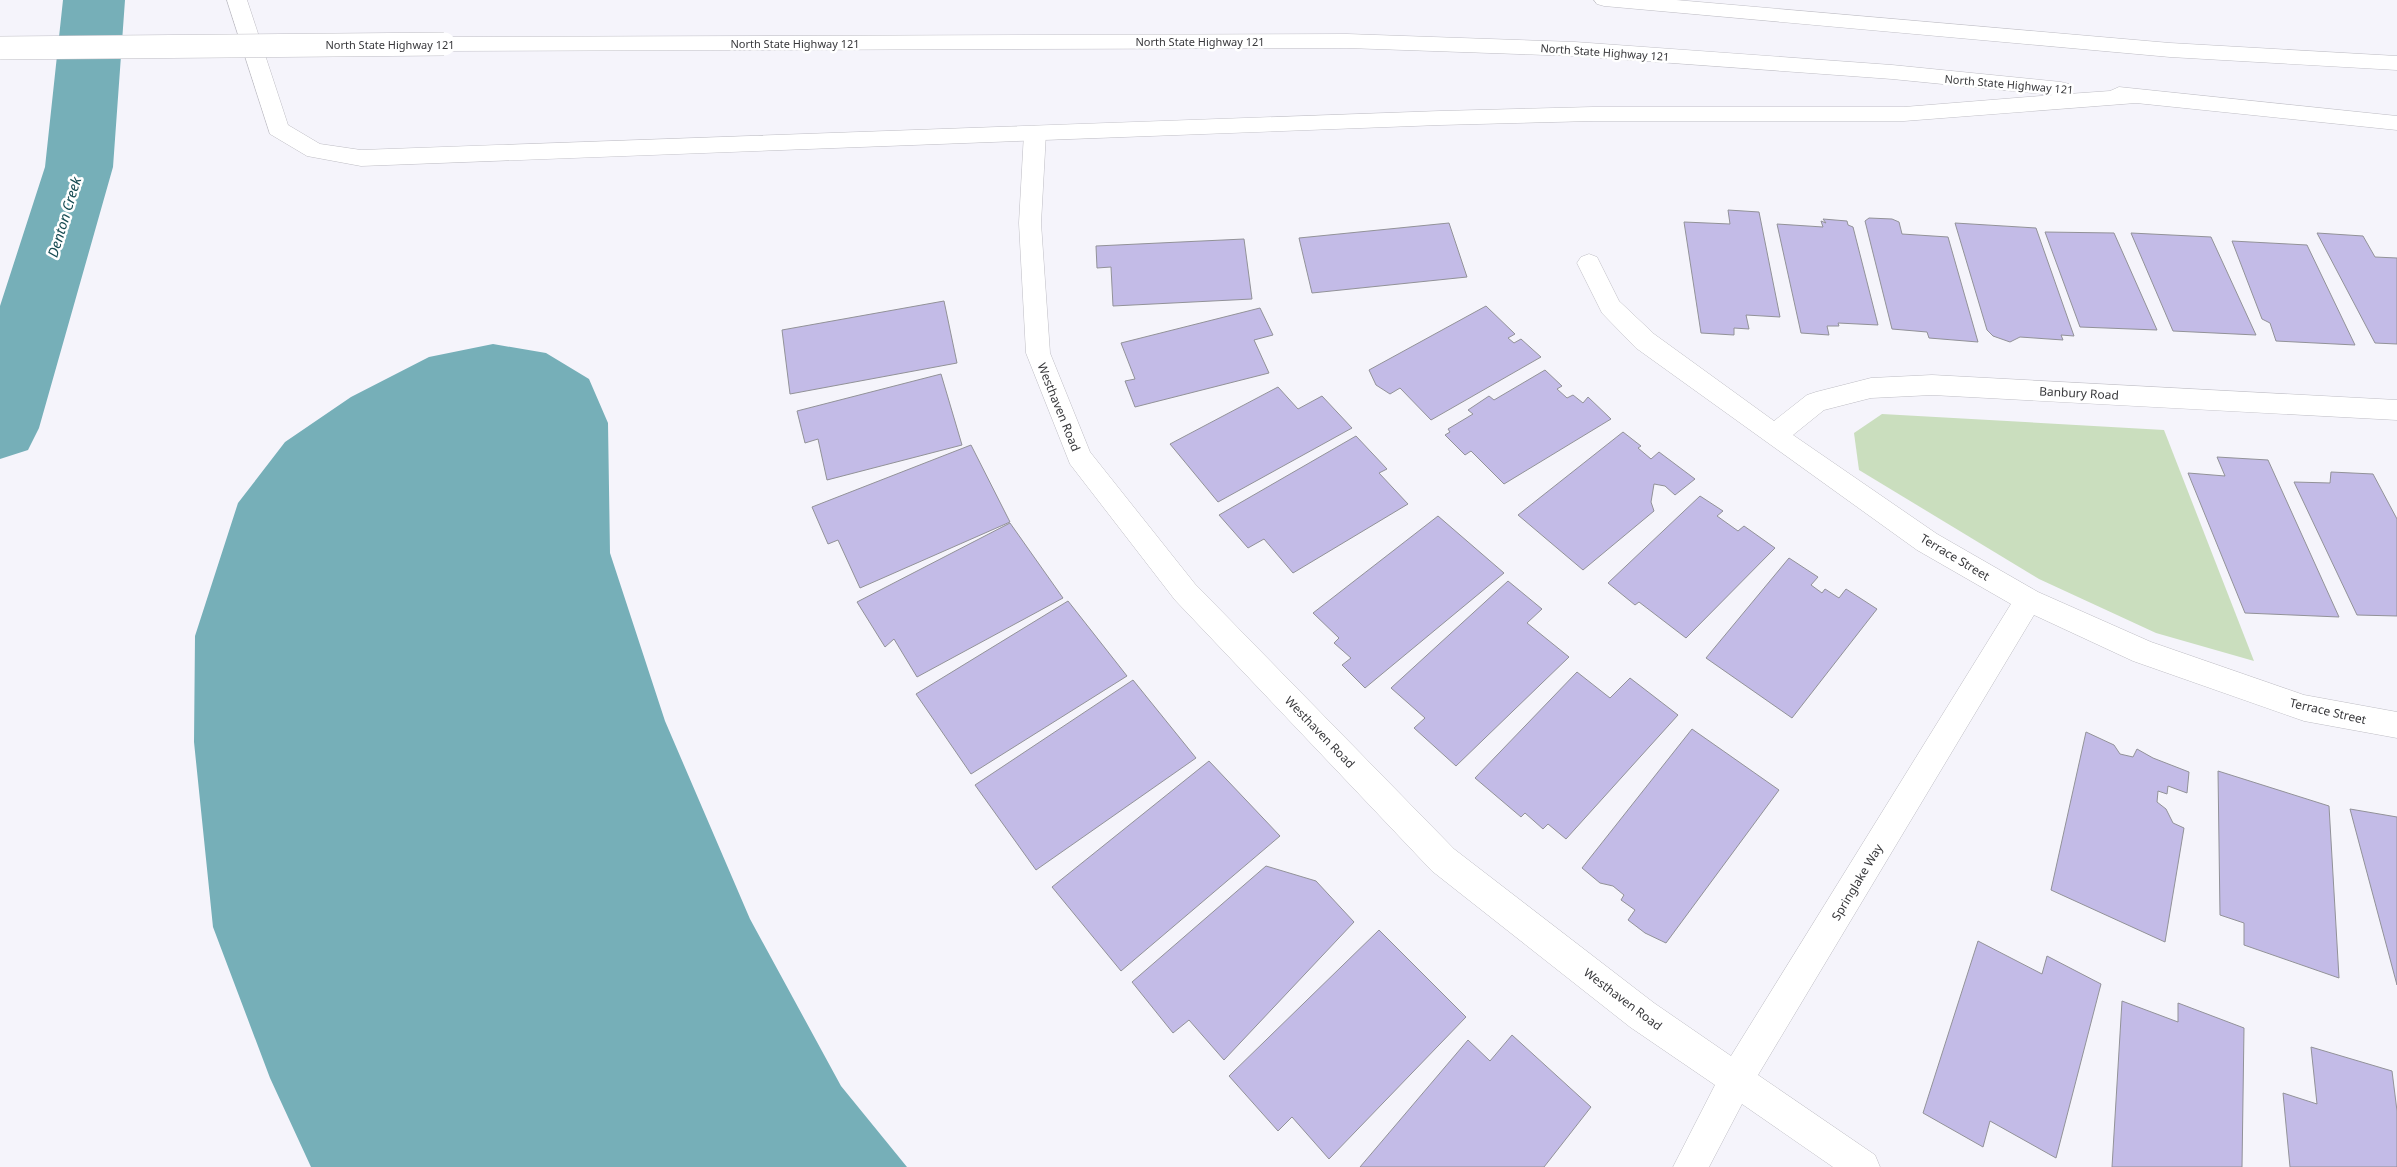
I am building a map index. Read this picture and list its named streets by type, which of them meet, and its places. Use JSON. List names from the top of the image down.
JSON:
{
  "streets": {
    "main road": [
      "North State Highway 121",
      "Banbury Road",
      "Westhaven Road",
      "Terrace Street",
      "Springlake Way"
    ]
  },
  "crossings": [
    ["Banbury Road", "Terrace Street"],
    ["Westhaven Road", "Springlake Way"],
    ["Terrace Street", "Springlake Way"]
  ],
  "water": ["Denton Creek"]
}
